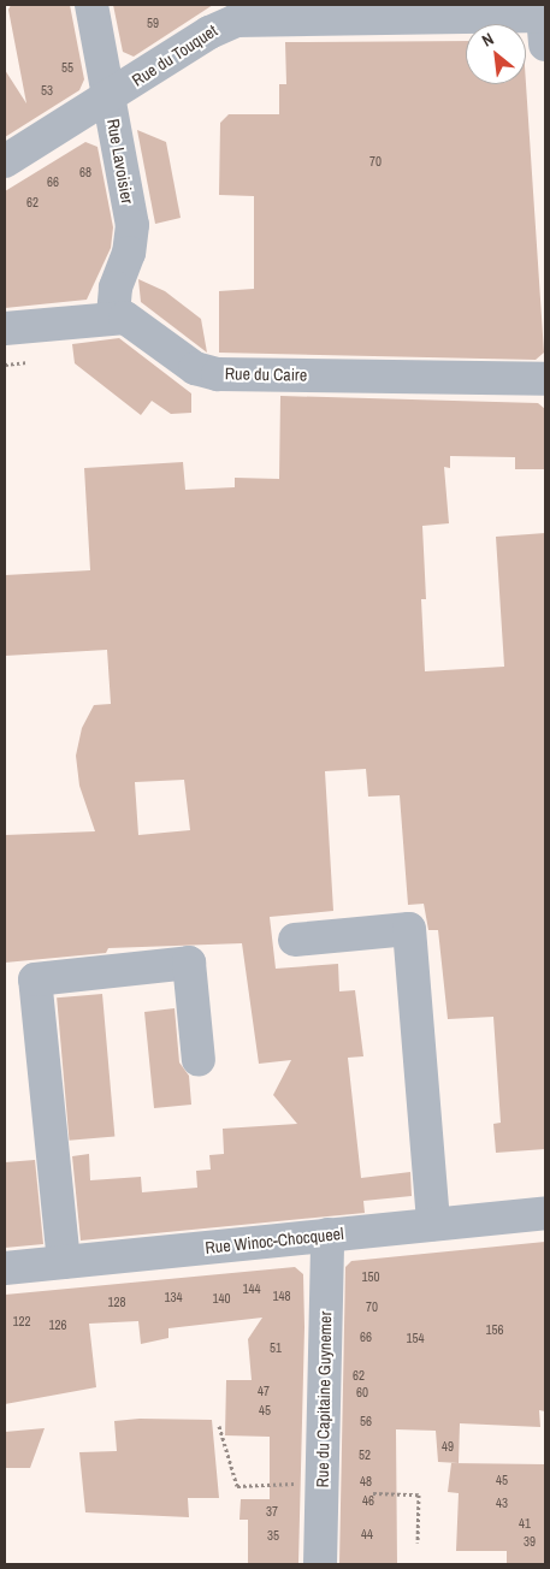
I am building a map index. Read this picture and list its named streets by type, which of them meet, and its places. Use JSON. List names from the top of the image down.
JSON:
{
  "streets": {
    "street": [
      "Rue du Touquet",
      "Rue Lavoisier",
      "Rue du Caire",
      "Rue Winoc-Chocqueel",
      "Rue du Capitaine Guynemer"
    ]
  },
  "crossings": [
    ["Rue du Touquet", "Rue Lavoisier"],
    ["Rue Lavoisier", "Rue du Caire"],
    ["Rue Winoc-Chocqueel", "Rue du Capitaine Guynemer"]
  ],
  "house_numbers": [
    "59",
    "55",
    "53",
    "70",
    "68",
    "66",
    "62",
    "150",
    "144",
    "148",
    "134",
    "140",
    "128",
    "70",
    "122",
    "126",
    "156",
    "66",
    "154",
    "51",
    "62",
    "47",
    "60",
    "45",
    "56",
    "49",
    "52",
    "45",
    "48",
    "46",
    "43",
    "37",
    "41",
    "44",
    "35",
    "39"
  ],
  "north": "top left"
}
